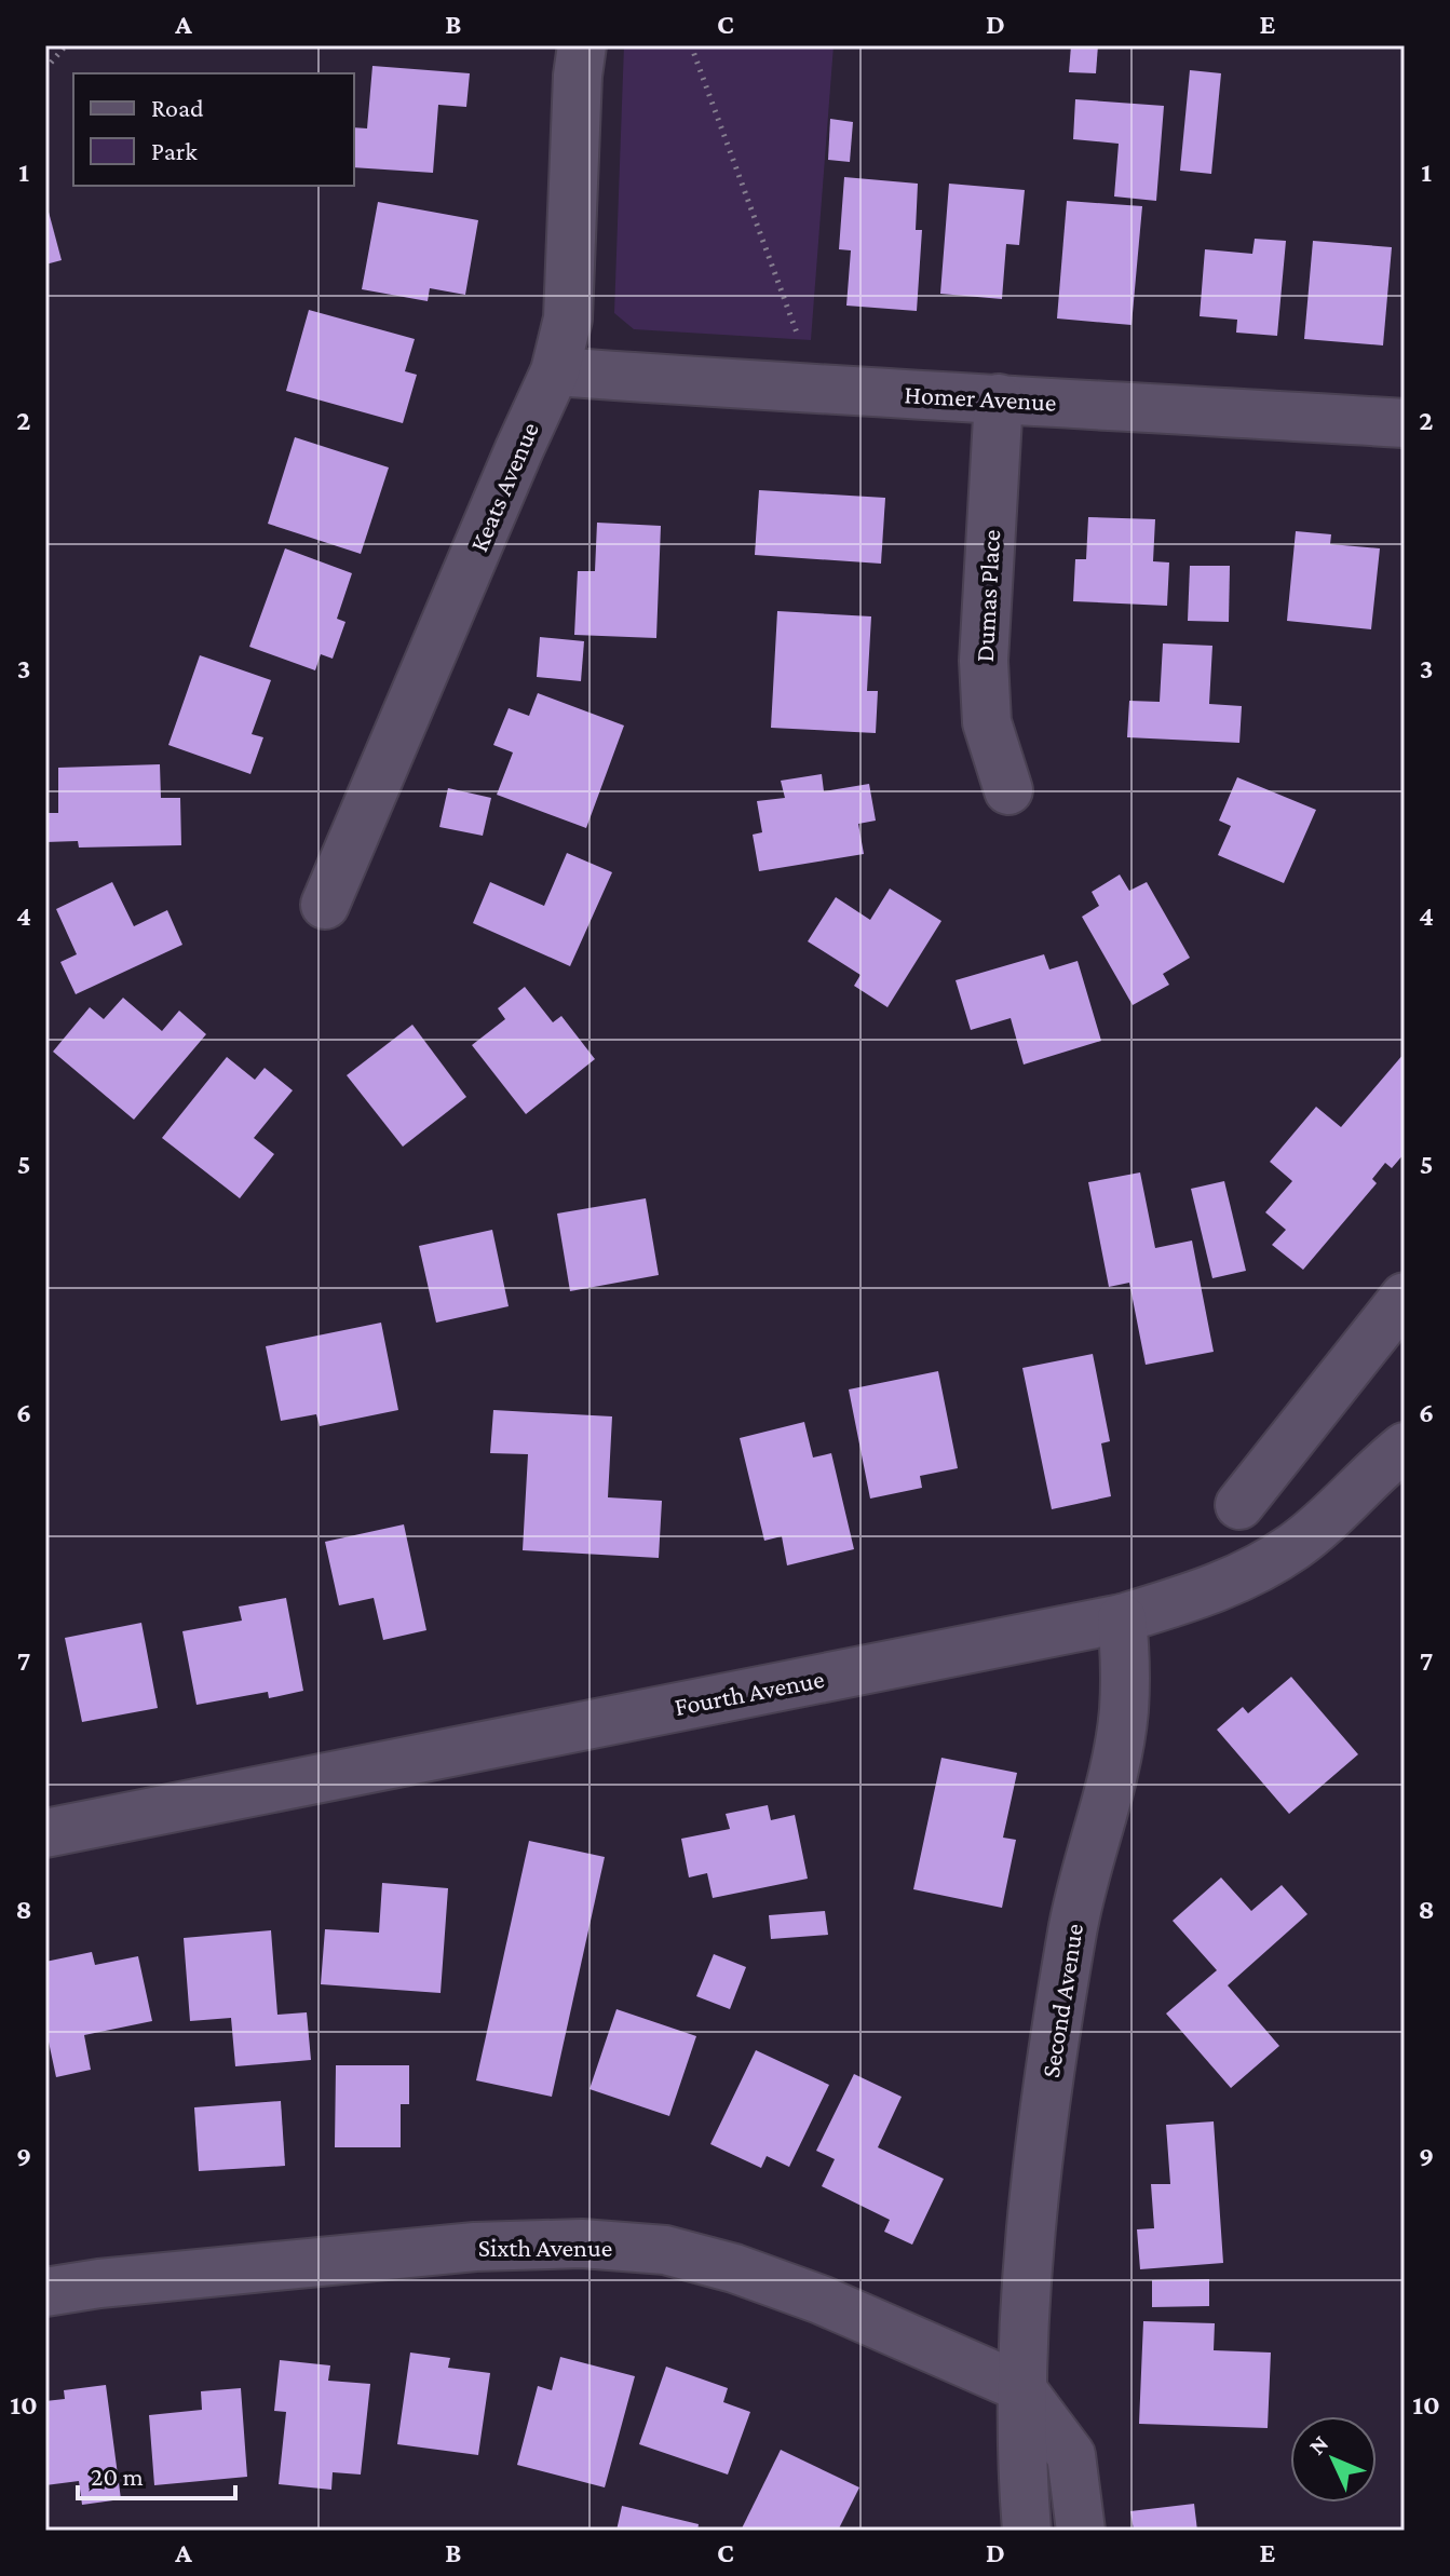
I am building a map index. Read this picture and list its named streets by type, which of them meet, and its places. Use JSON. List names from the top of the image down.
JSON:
{
  "streets": {
    "street": [
      "Homer Avenue",
      "Keats Avenue",
      "Dumas Place",
      "Fourth Avenue",
      "Second Avenue",
      "Sixth Avenue"
    ]
  },
  "crossings": [
    ["Homer Avenue", "Keats Avenue"],
    ["Homer Avenue", "Dumas Place"],
    ["Fourth Avenue", "Second Avenue"],
    ["Second Avenue", "Sixth Avenue"]
  ],
  "legend": ["Road", "Park"],
  "scale_bar": "20 m",
  "north": "top left",
  "grid": {
    "columns": [
      "A",
      "B",
      "C",
      "D",
      "E"
    ],
    "rows": [
      "1",
      "2",
      "3",
      "4",
      "5",
      "6",
      "7",
      "8",
      "9",
      "10"
    ]
  }
}
